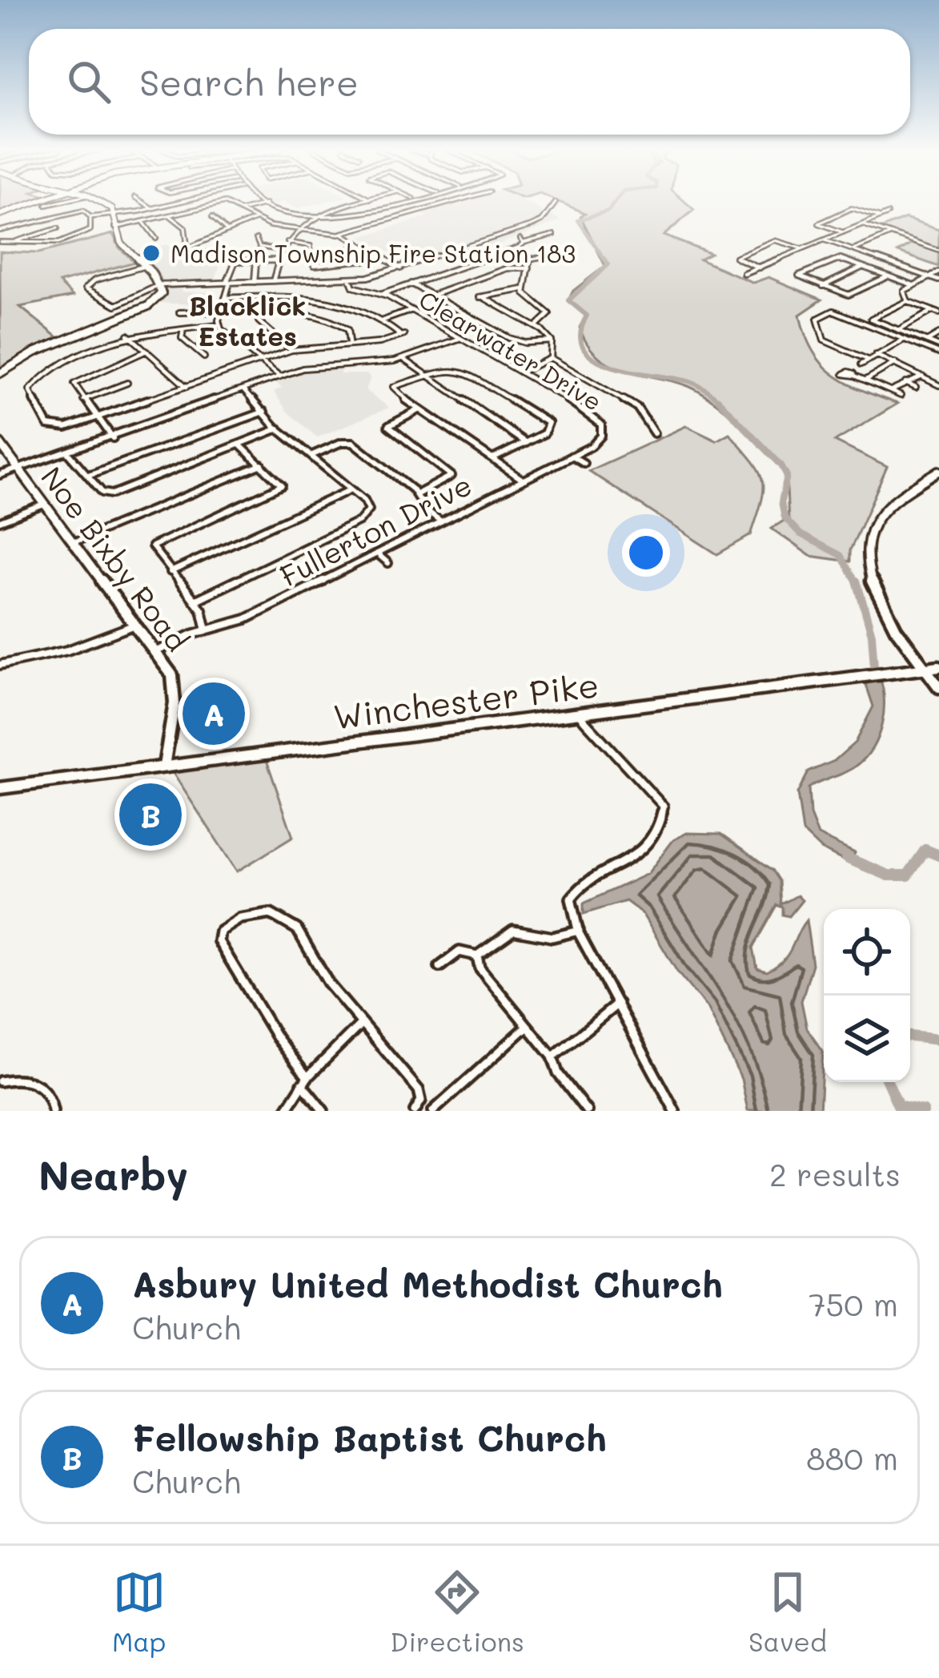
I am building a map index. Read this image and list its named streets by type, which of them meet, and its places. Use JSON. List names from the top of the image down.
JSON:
{
  "streets": {
    "street": [
      "Clearwater Drive",
      "Fullerton Drive",
      "Noe Bixby Road",
      "Winchester Pike"
    ]
  },
  "crossings": [
    ["Clearwater Drive", "Fullerton Drive"],
    ["Fullerton Drive", "Noe Bixby Road"],
    ["Noe Bixby Road", "Winchester Pike"]
  ],
  "districts": ["Blacklick Estates"],
  "places": ["Madison Township Fire Station 183"],
  "page": {
    "search": "Search here",
    "pins": ["A", "B"],
    "heading": ["Nearby", "2 results"],
    "list": [
      {
        "mark": "A",
        "name": "Asbury United Methodist Church",
        "note": "Church",
        "value": "750 m"
      },
      {
        "mark": "B",
        "name": "Fellowship Baptist Church",
        "note": "Church",
        "value": "880 m"
      }
    ],
    "nav": ["Map", "Directions", "Saved"]
  }
}
